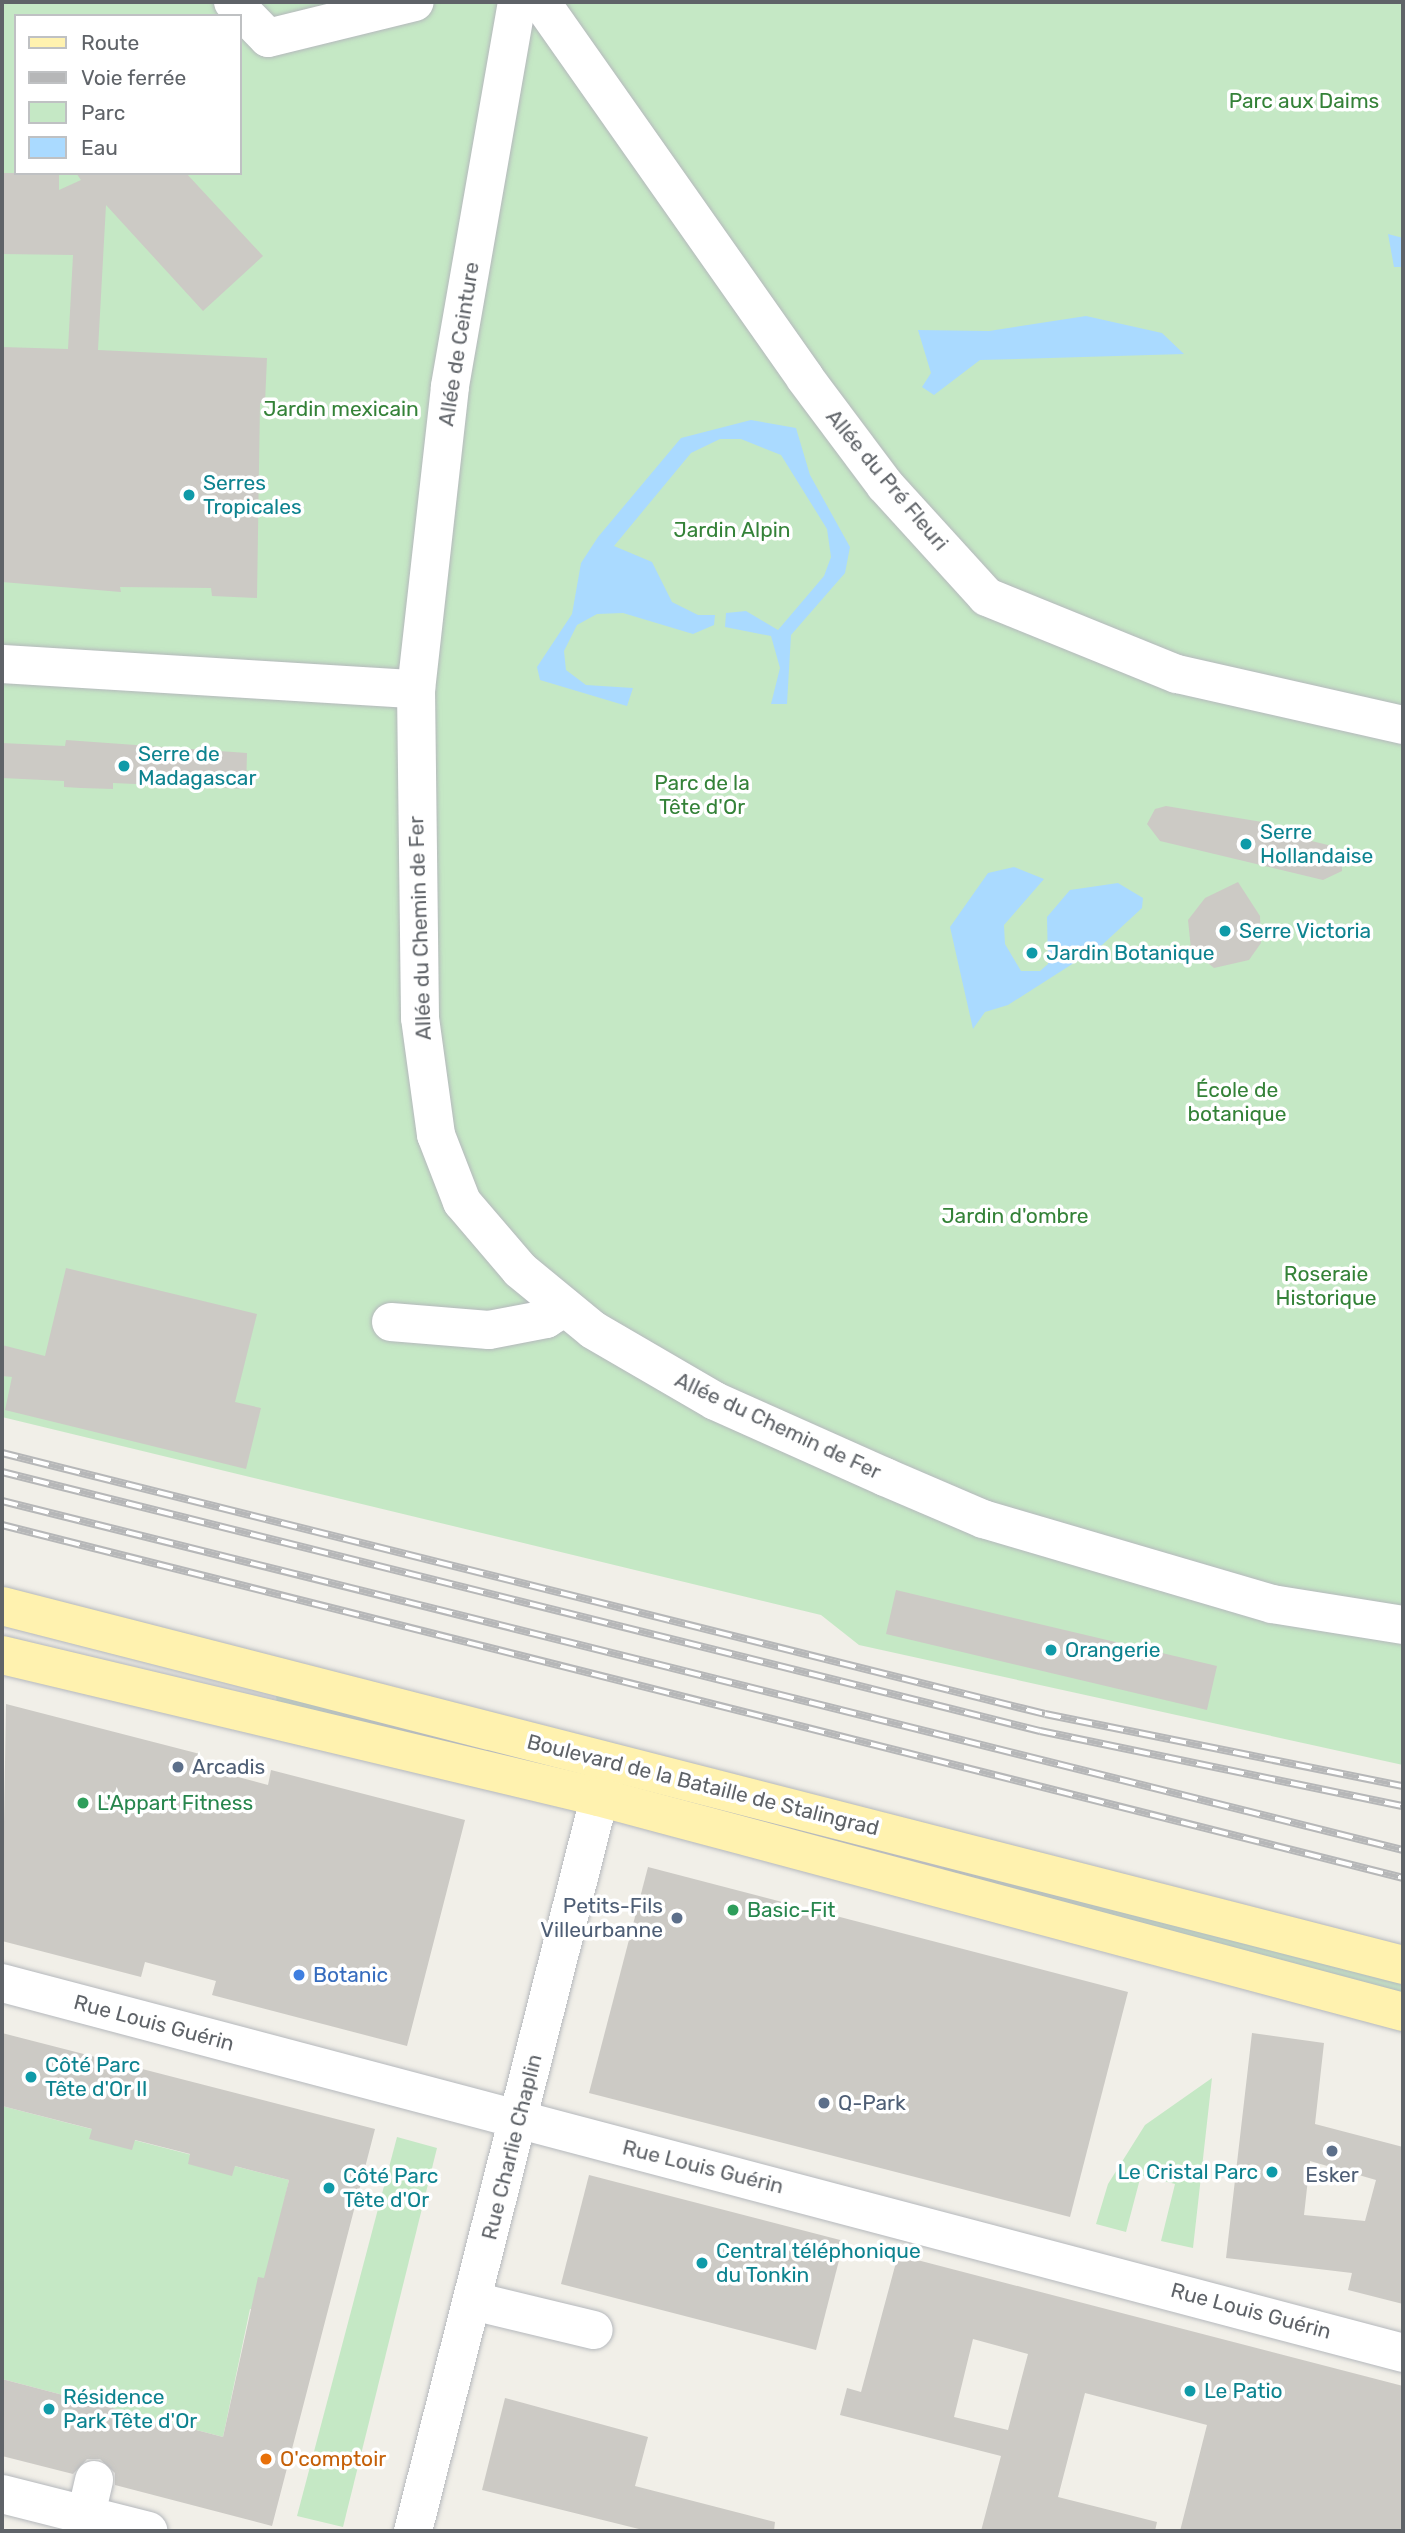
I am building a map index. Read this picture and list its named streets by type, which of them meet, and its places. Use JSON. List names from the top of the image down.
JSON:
{
  "streets": {
    "main road": ["Boulevard de la Bataille de Stalingrad"],
    "street": [
      "Allée de Ceinture",
      "Allée du Pré Fleuri",
      "Allée du Chemin de Fer",
      "Rue Louis Guérin",
      "Rue Charlie Chaplin"
    ]
  },
  "crossings": [
    ["Allée de Ceinture", "Allée du Chemin de Fer"],
    ["Boulevard de la Bataille de Stalingrad", "Rue Charlie Chaplin"],
    ["Rue Louis Guérin", "Rue Charlie Chaplin"]
  ],
  "parks": [
    "Parc aux Daims",
    "Jardin mexicain",
    "Jardin Alpin",
    "Parc de la Tête d'Or",
    "École de botanique",
    "Jardin d'ombre",
    "Roseraie Historique"
  ],
  "places": [
    "Serres Tropicales",
    "Serre de Madagascar",
    "Serre Hollandaise",
    "Serre Victoria",
    "Jardin Botanique",
    "Orangerie",
    "Arcadis",
    "L'Appart Fitness",
    "Basic-Fit",
    "Petits-Fils Villeurbanne",
    "Botanic",
    "Côté Parc Tête d'Or II",
    "Q-Park",
    "Esker",
    "Le Cristal Parc",
    "Côté Parc Tête d'Or",
    "Central téléphonique du Tonkin",
    "Le Patio",
    "Résidence Park Tête d'Or",
    "O'comptoir"
  ],
  "legend": [
    "Route",
    "Voie ferrée",
    "Parc",
    "Eau"
  ]
}
